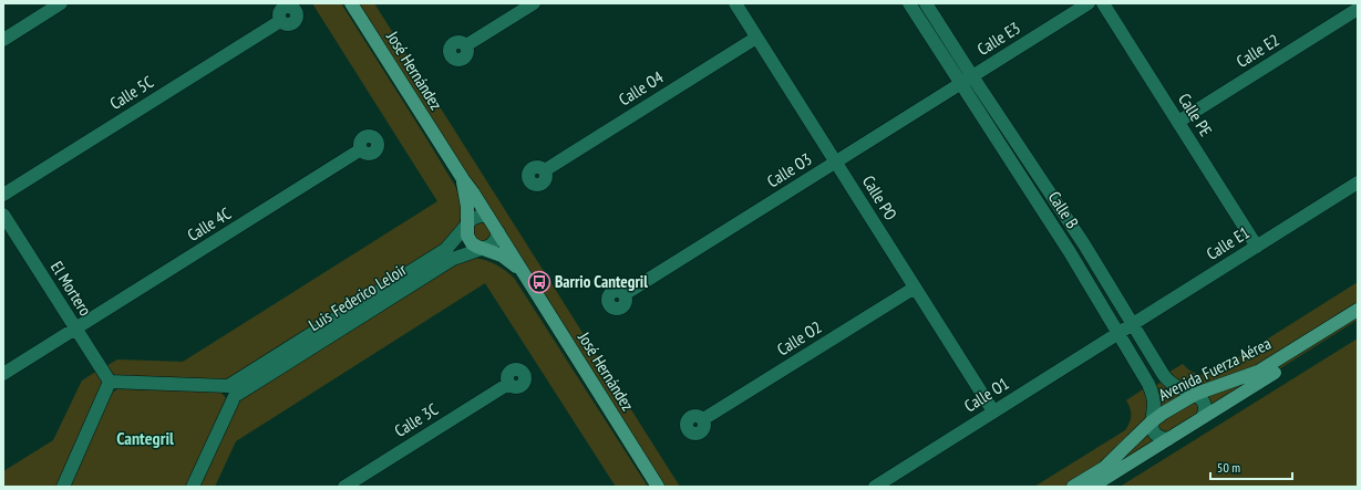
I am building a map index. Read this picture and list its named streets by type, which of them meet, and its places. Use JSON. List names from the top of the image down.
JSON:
{
  "streets": {
    "main road": ["José Hernández", "Avenida Fuerza Aérea"],
    "street": [
      "Calle E3",
      "Calle E2",
      "Calle O4",
      "Calle 5C",
      "Calle PE",
      "Calle O3",
      "Calle PO",
      "Calle B",
      "Calle 4C",
      "Calle E1",
      "El Mortero",
      "Luis Federico Leloir",
      "Calle O2",
      "Calle O1",
      "Calle 3C"
    ]
  },
  "crossings": [
    ["Calle E3", "Calle O3"],
    ["Calle E3", "Calle B"],
    ["Calle E2", "Calle PE"],
    ["José Hernández", "Luis Federico Leloir"],
    ["Calle O4", "Calle PO"],
    ["Calle PE", "Calle E1"],
    ["Calle O3", "Calle PO"],
    ["Calle O3", "Calle B"],
    ["Calle PO", "Calle O2"],
    ["Calle PO", "Calle O1"],
    ["Calle B", "Calle E1"],
    ["Calle B", "Avenida Fuerza Aérea"],
    ["Calle B", "Calle O1"],
    ["Calle 4C", "El Mortero"],
    ["Calle E1", "Calle O1"]
  ],
  "districts": ["Cantegril"],
  "places": {
    "bus stop": ["Barrio Cantegril"]
  },
  "scale_bar": "50 m"
}
